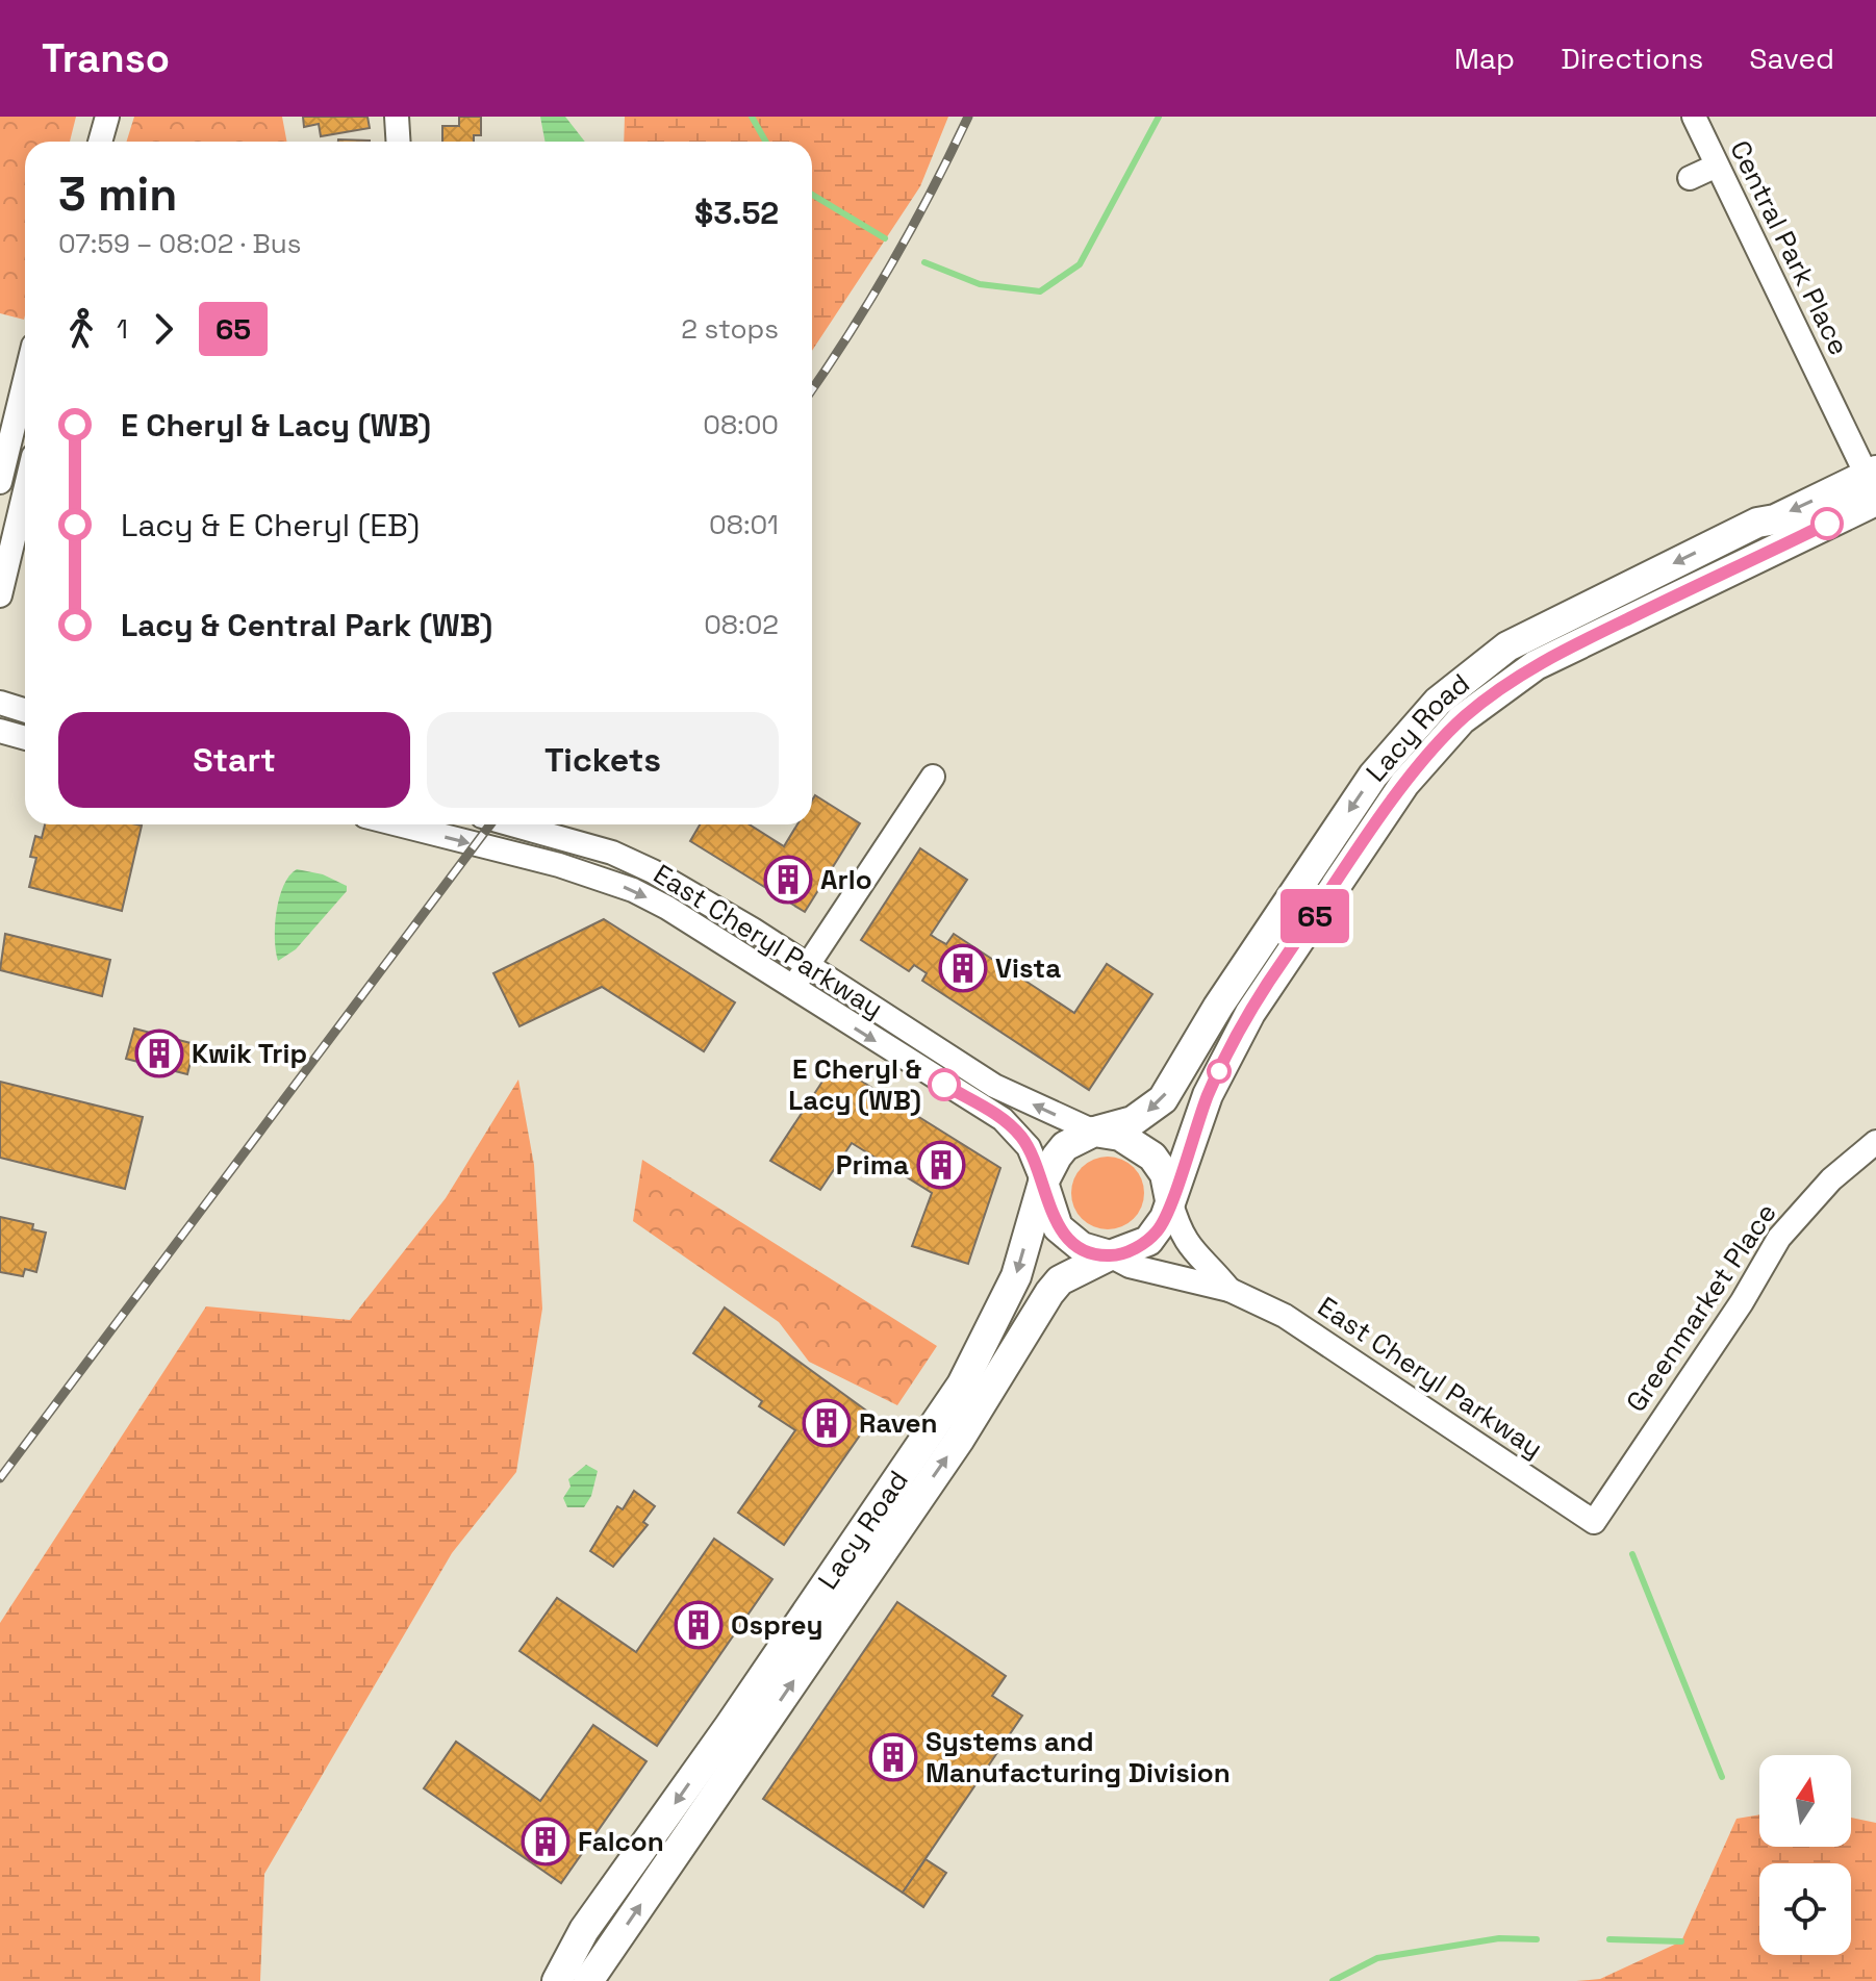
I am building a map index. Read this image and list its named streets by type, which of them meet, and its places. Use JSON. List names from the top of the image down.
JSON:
{
  "streets": {
    "main road": ["Lacy Road"],
    "street": ["Central Park Place", "East Cheryl Parkway", "Greenmarket Place"]
  },
  "crossings": [
    ["Central Park Place", "Lacy Road"],
    ["Lacy Road", "East Cheryl Parkway"],
    ["East Cheryl Parkway", "Greenmarket Place"]
  ],
  "places": {
    "building": [
      "Arlo",
      "Vista",
      "Kwik Trip",
      "Prima",
      "Raven",
      "Osprey",
      "Systems and Manufacturing Division",
      "Falcon"
    ],
    "other": ["E Cheryl & Lacy (WB)"]
  },
  "lines": ["bus line 65"],
  "north": "top",
  "page": {
    "header": "Transo",
    "nav": ["Map", "Directions", "Saved"],
    "on_map": "65",
    "heading": ["3 min", "07:59 – 08:02 · Bus", "$3.52"],
    "legs": ["1", "65", "2 stops"],
    "list": [
      {
        "name": "E Cheryl & Lacy (WB)",
        "value": "08:00"
      },
      {
        "name": "Lacy & E Cheryl (EB)",
        "value": "08:01"
      },
      {
        "name": "Lacy & Central Park (WB)",
        "value": "08:02"
      }
    ],
    "buttons": ["Start", "Tickets"]
  }
}
